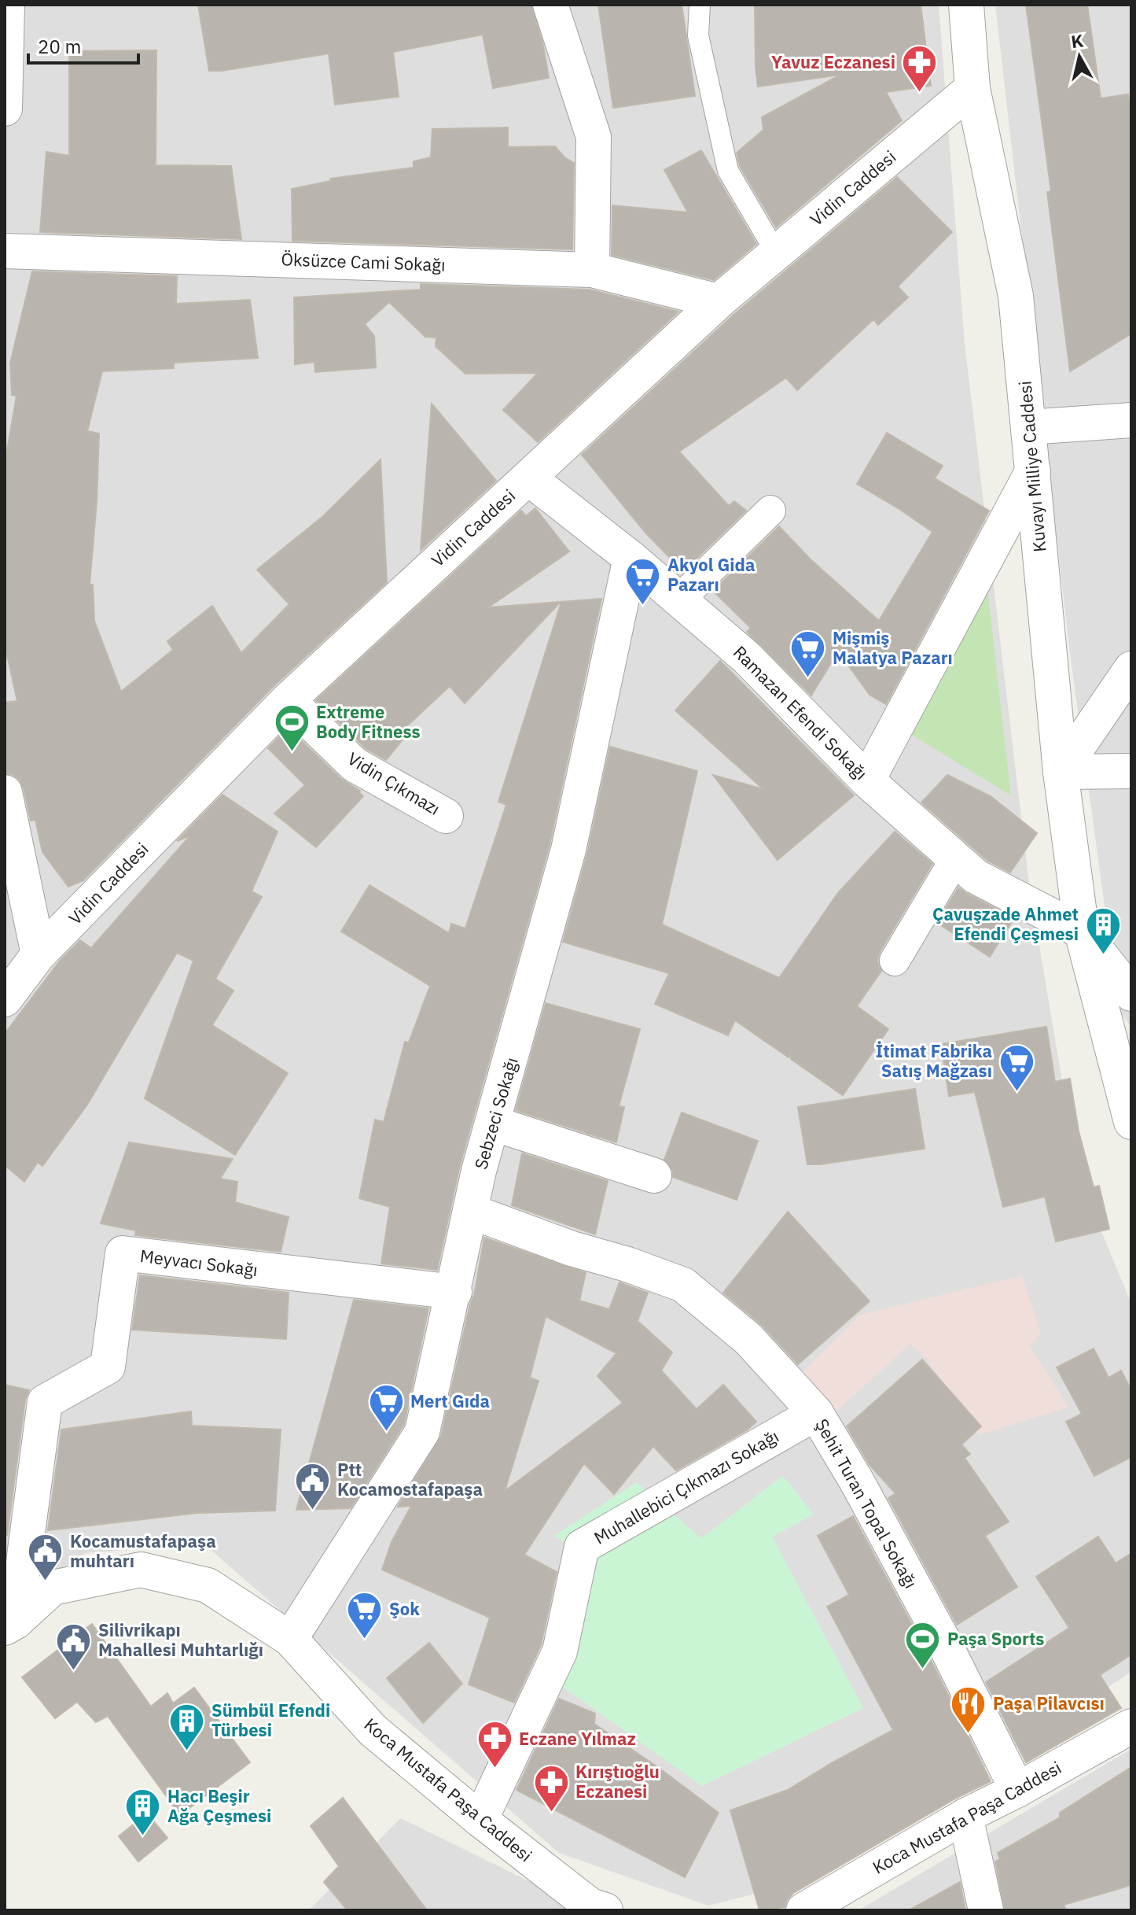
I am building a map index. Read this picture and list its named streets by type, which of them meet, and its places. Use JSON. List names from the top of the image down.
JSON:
{
  "streets": {
    "street": [
      "Vidin Caddesi",
      "Öksüzce Cami Sokağı",
      "Kuvayı Milliye Caddesi",
      "Ramazan Efendi Sokağı",
      "Vidin Çıkmazı",
      "Sebzeci Sokağı",
      "Meyvacı Sokağı",
      "Muhallebici Çıkmazı Sokağı",
      "Şehit Turan Topal Sokağı",
      "Koca Mustafa Paşa Caddesi"
    ]
  },
  "crossings": [
    ["Vidin Caddesi", "Öksüzce Cami Sokağı"],
    ["Vidin Caddesi", "Kuvayı Milliye Caddesi"],
    ["Vidin Caddesi", "Ramazan Efendi Sokağı"],
    ["Vidin Caddesi", "Vidin Çıkmazı"],
    ["Kuvayı Milliye Caddesi", "Ramazan Efendi Sokağı"],
    ["Ramazan Efendi Sokağı", "Sebzeci Sokağı"],
    ["Sebzeci Sokağı", "Meyvacı Sokağı"],
    ["Sebzeci Sokağı", "Şehit Turan Topal Sokağı"],
    ["Sebzeci Sokağı", "Koca Mustafa Paşa Caddesi"],
    ["Meyvacı Sokağı", "Koca Mustafa Paşa Caddesi"],
    ["Muhallebici Çıkmazı Sokağı", "Şehit Turan Topal Sokağı"],
    ["Muhallebici Çıkmazı Sokağı", "Koca Mustafa Paşa Caddesi"],
    ["Şehit Turan Topal Sokağı", "Koca Mustafa Paşa Caddesi"]
  ],
  "places": {
    "pharmacy": ["Yavuz Eczanesi", "Eczane Yılmaz", "Kırıştıoğlu Eczanesi"],
    "supermarket": [
      "Akyol Gida Pazarı",
      "Mişmiş Malatya Pazarı",
      "İtimat Fabrika Satış Mağzası",
      "Mert Gıda",
      "Şok"
    ],
    "sports": ["Extreme Body Fitness", "Paşa Sports"],
    "building": ["Çavuşzade Ahmet Efendi Çeşmesi", "Sümbül Efendi Türbesi", "Hacı Beşir Ağa Çeşmesi"],
    "public building": ["Ptt Kocamostafapaşa", "Kocamustafapaşa muhtarı", "Silivrikapı Mahallesi Muhtarlığı"],
    "restaurant": ["Paşa Pilavcısı"]
  },
  "scale_bar": "20 m",
  "north": "top"
}
